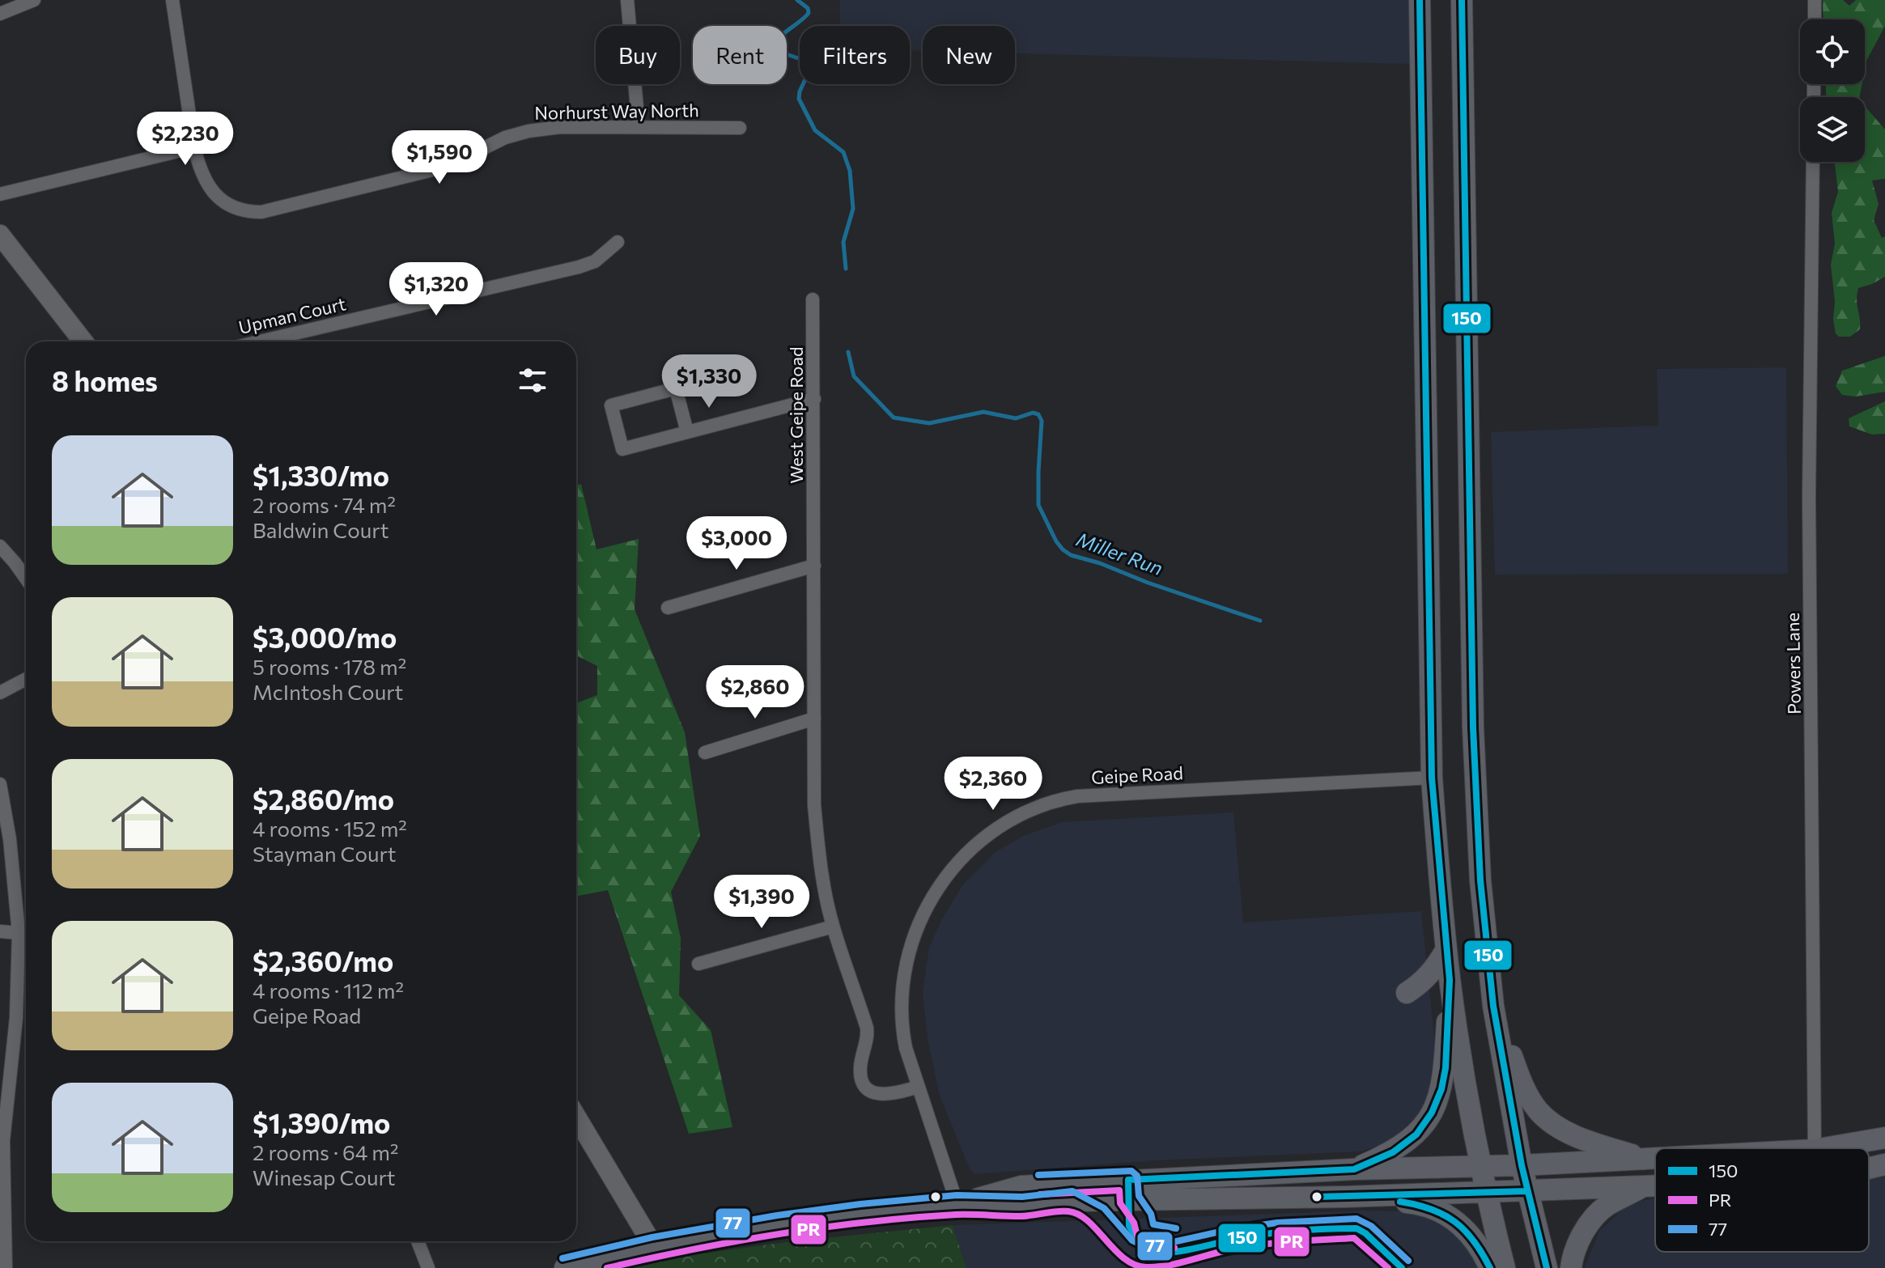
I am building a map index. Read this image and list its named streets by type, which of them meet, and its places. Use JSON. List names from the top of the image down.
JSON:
{
  "streets": {
    "street": [
      "Norhurst Way North",
      "Upman Court",
      "West Geipe Road",
      "Powers Lane",
      "Geipe Road"
    ]
  },
  "crossings": [
    ["West Geipe Road", "Geipe Road"]
  ],
  "water": ["Miller Run"],
  "lines": ["transit line 150", "transit line 77", "transit line PR"],
  "legend": ["150", "PR", "77"],
  "page": {
    "chip": [
      "Buy",
      "Rent",
      "Filters",
      "New"
    ],
    "price": [
      "$2,230",
      "$1,590",
      "$1,320",
      "$1,330",
      "$3,000",
      "$2,860",
      "$2,360",
      "$1,390"
    ],
    "heading": "8 homes",
    "list": [
      {
        "name": "$1,330/mo",
        "note": "2 rooms · 74 m² · Baldwin Court"
      },
      {
        "name": "$3,000/mo",
        "note": "5 rooms · 178 m² · McIntosh Court"
      },
      {
        "name": "$2,860/mo",
        "note": "4 rooms · 152 m² · Stayman Court"
      },
      {
        "name": "$2,360/mo",
        "note": "4 rooms · 112 m² · Geipe Road"
      },
      {
        "name": "$1,390/mo",
        "note": "2 rooms · 64 m² · Winesap Court"
      }
    ]
  }
}
